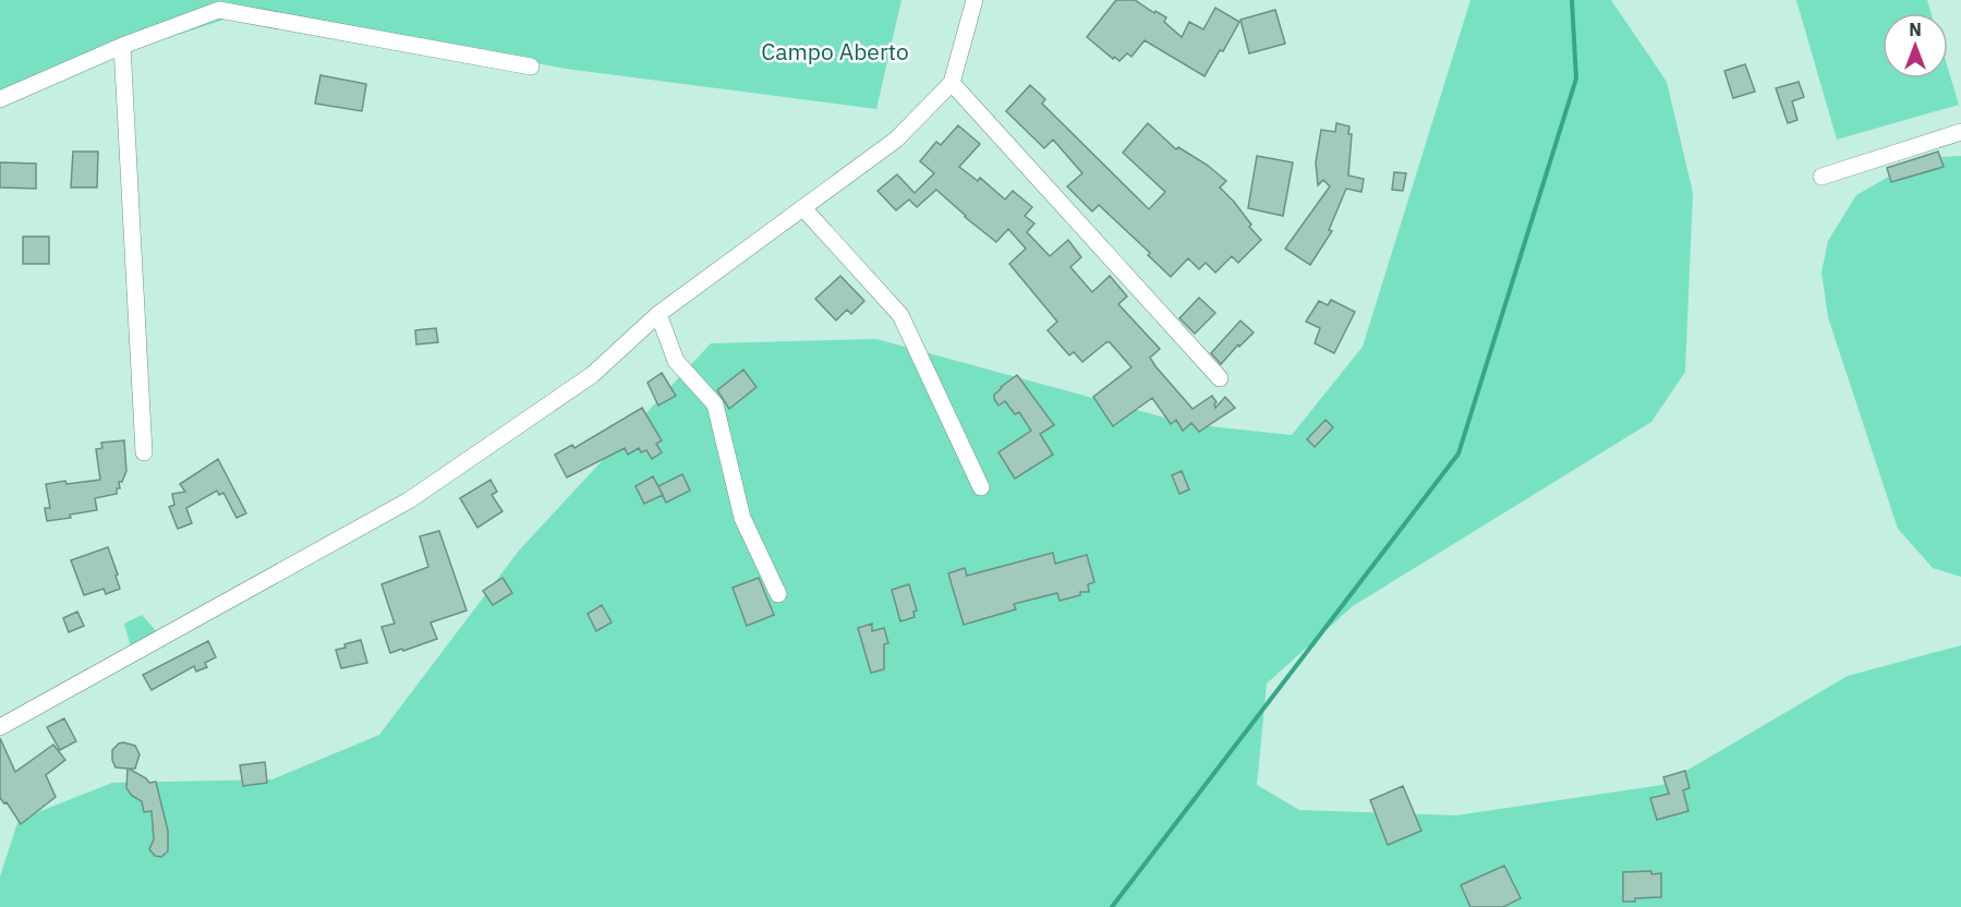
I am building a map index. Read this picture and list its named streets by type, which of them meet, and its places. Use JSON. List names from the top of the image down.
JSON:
{
  "parks": ["Campo Aberto"],
  "north": "top"
}
